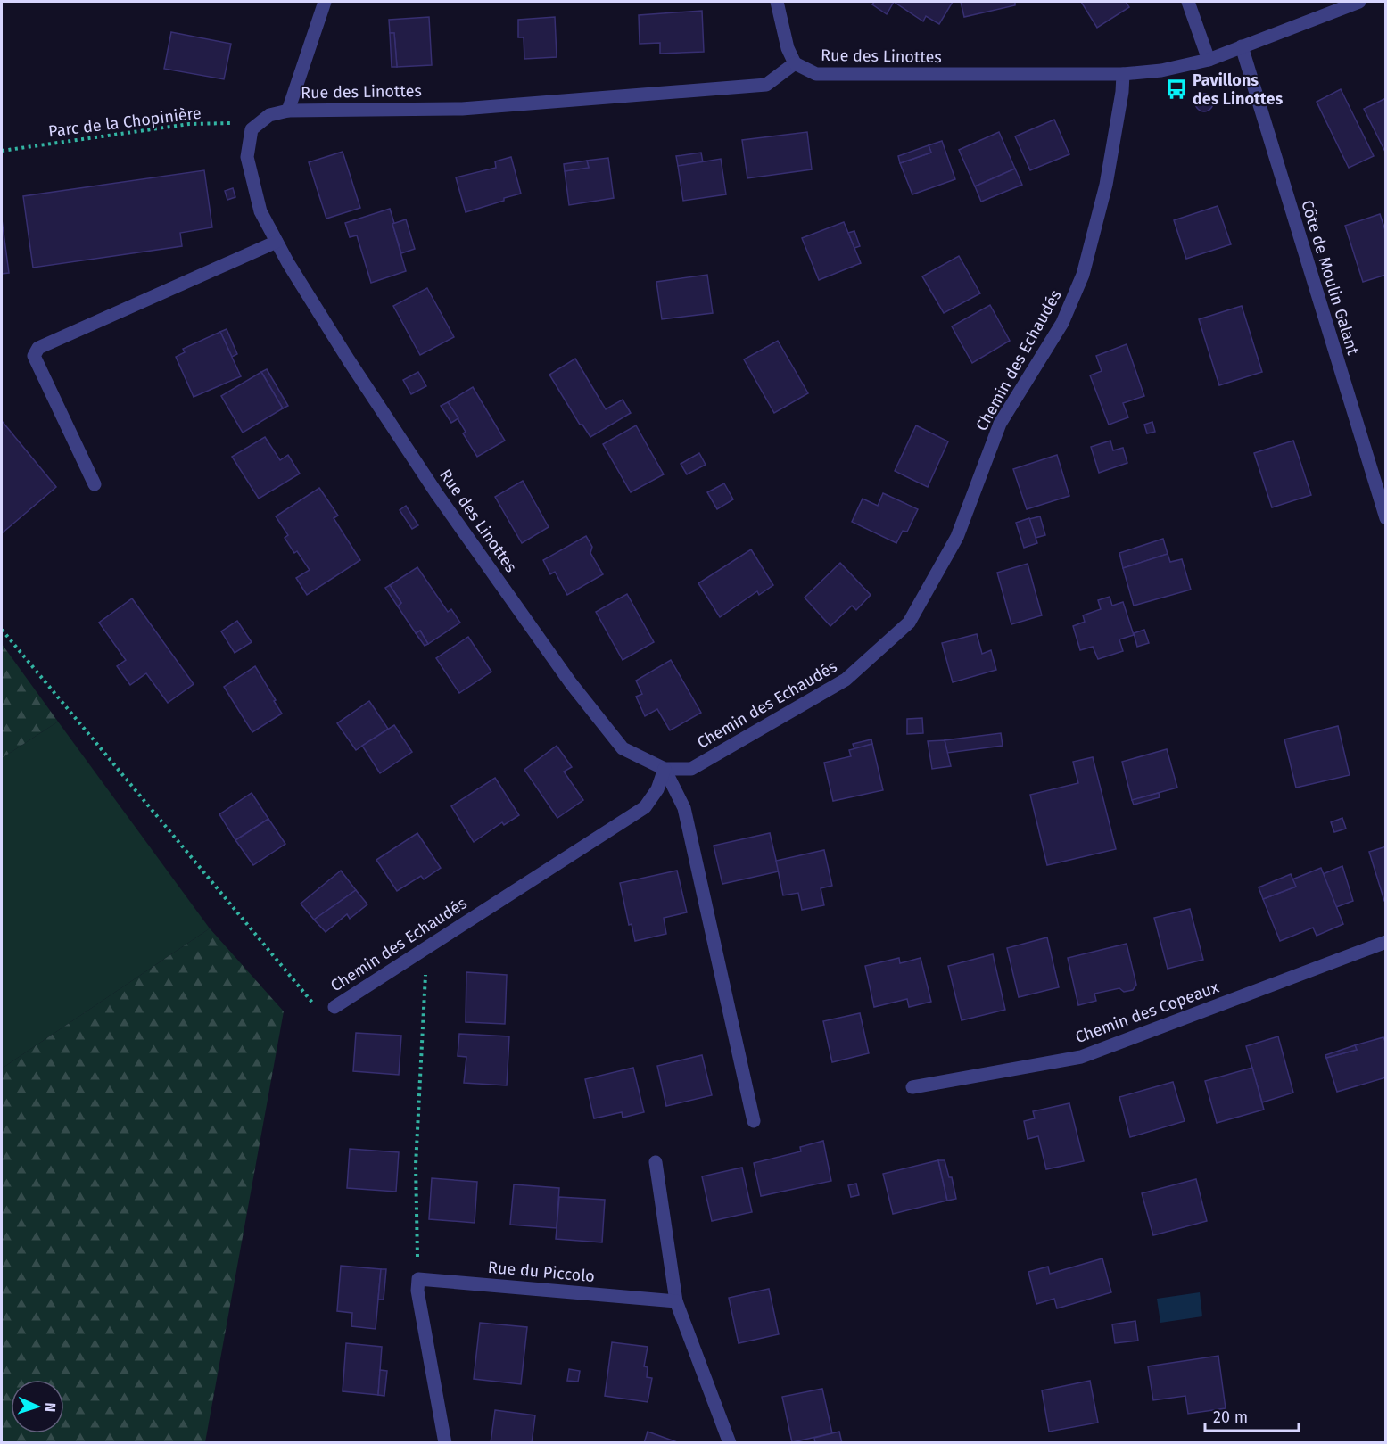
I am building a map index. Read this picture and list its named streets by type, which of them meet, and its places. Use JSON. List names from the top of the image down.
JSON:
{
  "streets": {
    "street": [
      "Rue des Linottes",
      "Côte de Moulin Galant",
      "Chemin des Echaudés",
      "Chemin des Copeaux",
      "Rue du Piccolo"
    ],
    "path": ["Parc de la Chopinière"]
  },
  "crossings": [
    ["Rue des Linottes", "Parc de la Chopinière"],
    ["Rue des Linottes", "Côte de Moulin Galant"],
    ["Rue des Linottes", "Chemin des Echaudés"]
  ],
  "places": {
    "bus stop": ["Pavillons des Linottes"]
  },
  "scale_bar": "20 m",
  "north": "right"
}
